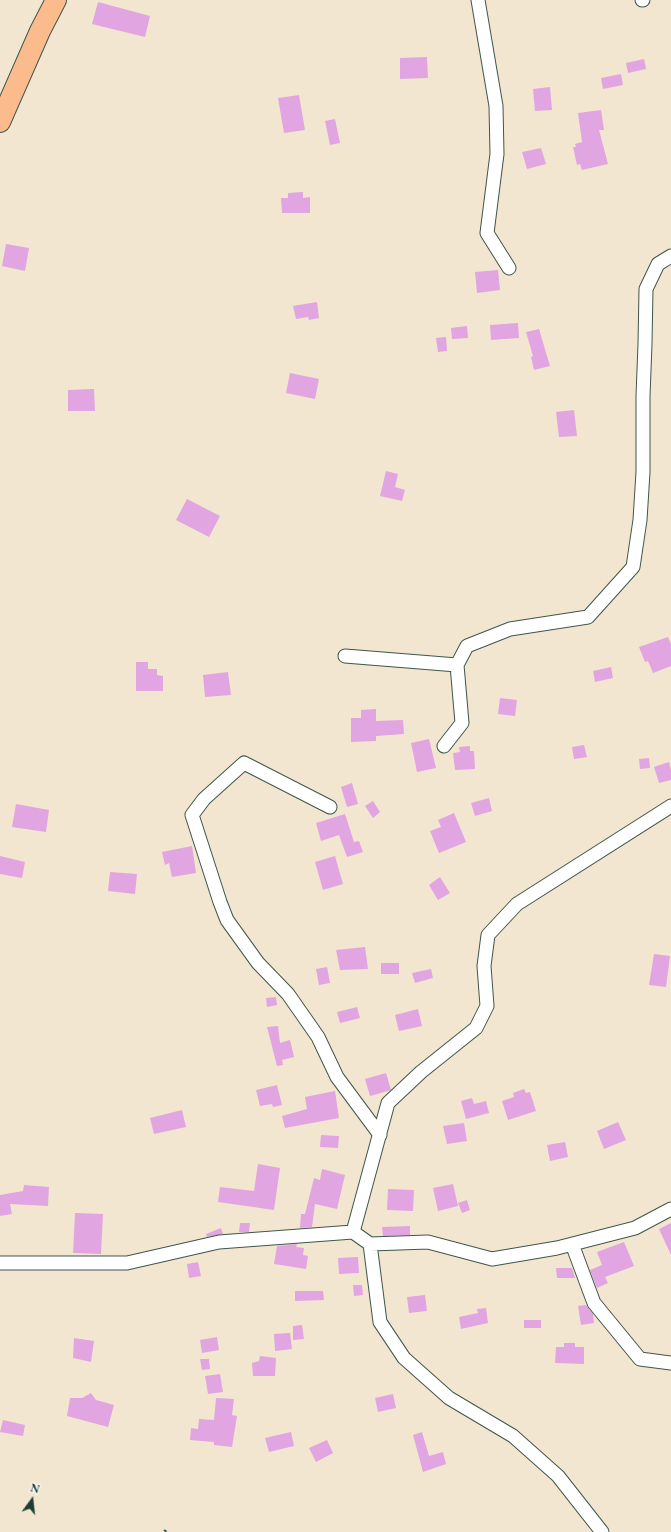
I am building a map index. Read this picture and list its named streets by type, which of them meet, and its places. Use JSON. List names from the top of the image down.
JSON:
{
  "north": "top"
}
